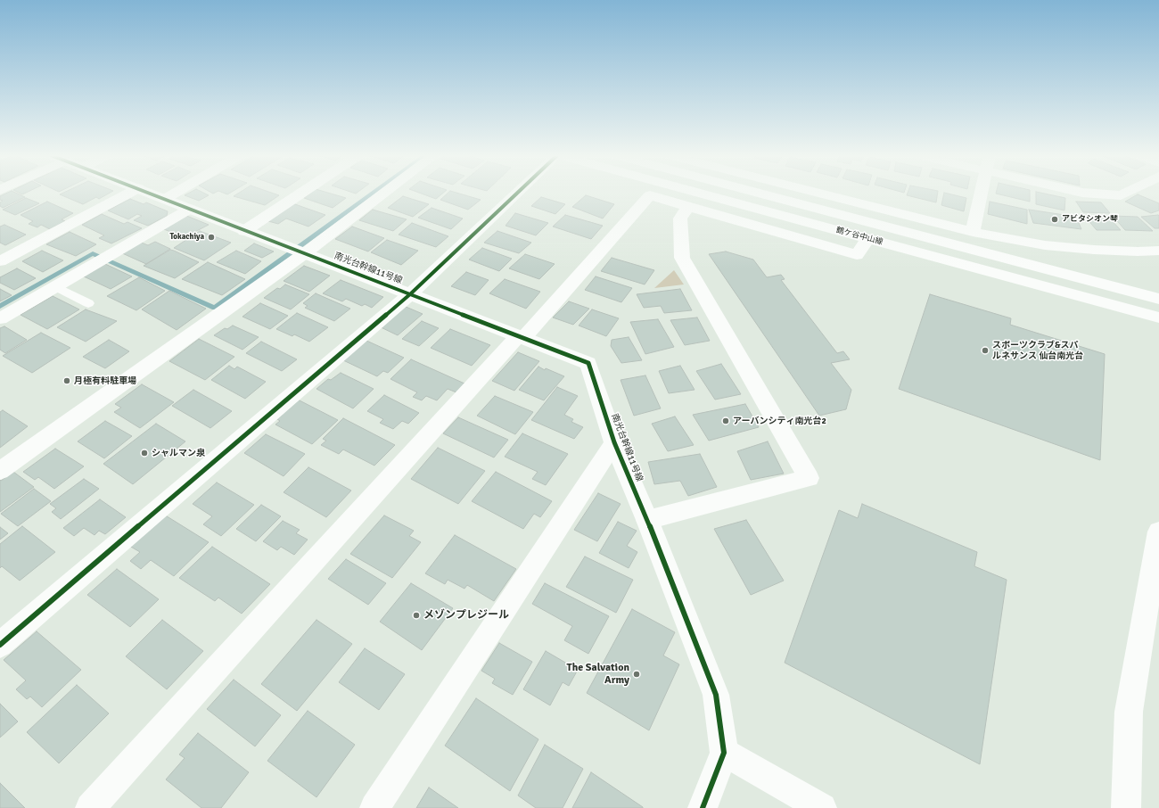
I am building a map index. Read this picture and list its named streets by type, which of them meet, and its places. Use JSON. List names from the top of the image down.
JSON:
{
  "streets": {
    "street": ["鶴ケ谷中山線", "南光台幹線11号線"]
  },
  "places": [
    "アビタシオン琴",
    "Tokachiya",
    "スポーツクラブ&スパ ルネサンス 仙台南光台",
    "月極有料駐車場",
    "アーバンシティ南光台2",
    "シャルマン泉",
    "メゾンプレジール",
    "The Salvation Army"
  ]
}
